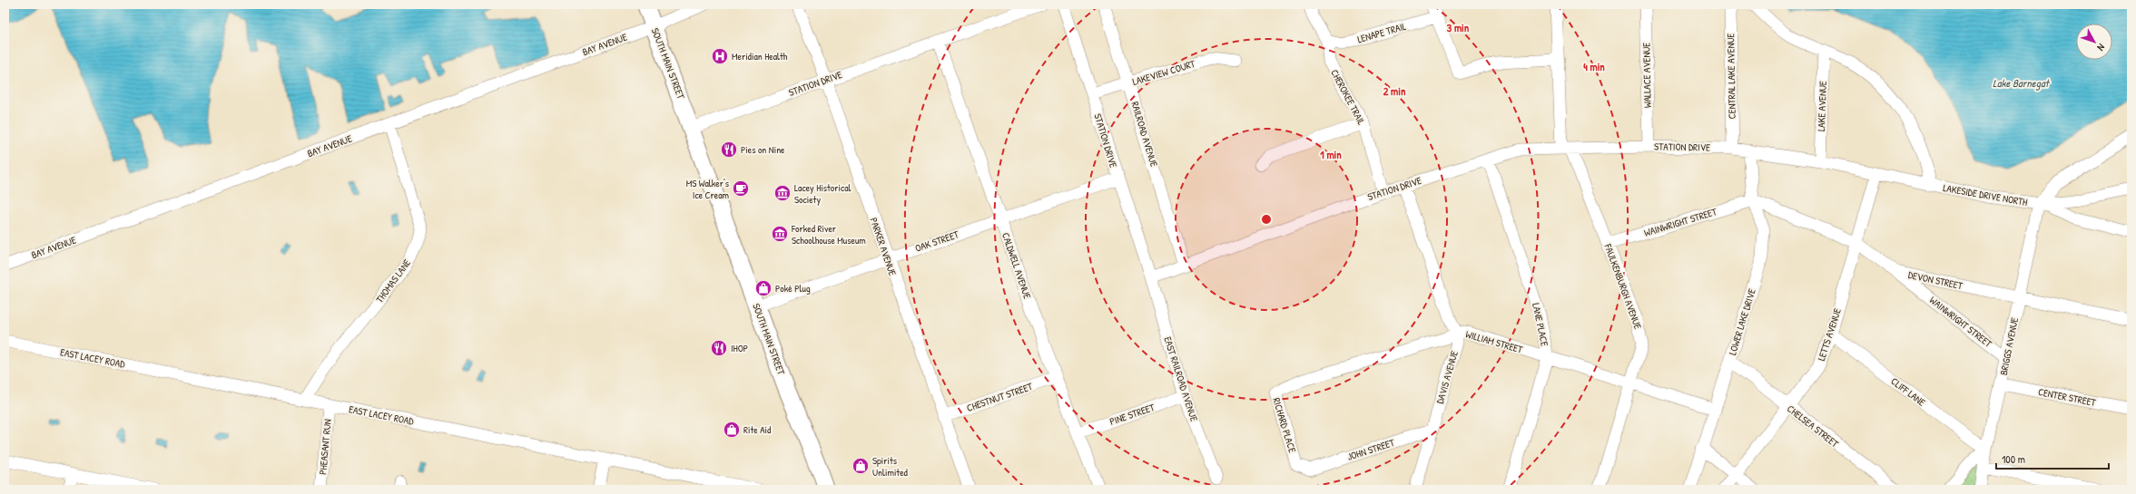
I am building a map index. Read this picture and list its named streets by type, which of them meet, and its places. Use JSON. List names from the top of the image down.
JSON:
{
  "streets": {
    "highway": ["SOUTH MAIN STREET"],
    "street": [
      "LENAPE TRAIL",
      "BAY AVENUE",
      "LAKEVIEW COURT",
      "WALLACE AVENUE",
      "CENTRAL LAKE AVENUE",
      "STATION DRIVE",
      "CHEROKEE TRAIL",
      "LAKE AVENUE",
      "RAILROAD AVENUE",
      "LAKESIDE DRIVE NORTH",
      "WAINWRIGHT STREET",
      "OAK STREET",
      "PARKER AVENUE",
      "CALDWELL AVENUE",
      "DEVON STREET",
      "THOMAS LANE",
      "FAULKENBURGH AVENUE",
      "LOWER LAKE DRIVE",
      "LANE PLACE",
      "LETTS AVENUE",
      "WILLIAM STREET",
      "BRIGGS AVENUE",
      "EAST LACEY ROAD",
      "DAVIS AVENUE",
      "EAST RAILROAD AVENUE",
      "CLIFF LANE",
      "CHESTNUT STREET",
      "CENTER STREET",
      "PINE STREET",
      "RICHARD PLACE",
      "CHELSEA STREET",
      "PHEASANT RUN",
      "JOHN STREET"
    ]
  },
  "crossings": [
    ["LENAPE TRAIL", "CHEROKEE TRAIL"],
    ["BAY AVENUE", "SOUTH MAIN STREET"],
    ["BAY AVENUE", "THOMAS LANE"],
    ["SOUTH MAIN STREET", "STATION DRIVE"],
    ["SOUTH MAIN STREET", "OAK STREET"],
    ["LAKEVIEW COURT", "STATION DRIVE"],
    ["LAKEVIEW COURT", "RAILROAD AVENUE"],
    ["WALLACE AVENUE", "STATION DRIVE"],
    ["CENTRAL LAKE AVENUE", "STATION DRIVE"],
    ["STATION DRIVE", "CHEROKEE TRAIL"],
    ["STATION DRIVE", "LAKE AVENUE"],
    ["STATION DRIVE", "RAILROAD AVENUE"],
    ["STATION DRIVE", "LAKESIDE DRIVE NORTH"],
    ["STATION DRIVE", "OAK STREET"],
    ["STATION DRIVE", "PARKER AVENUE"],
    ["STATION DRIVE", "CALDWELL AVENUE"],
    ["STATION DRIVE", "FAULKENBURGH AVENUE"],
    ["STATION DRIVE", "LOWER LAKE DRIVE"],
    ["STATION DRIVE", "LANE PLACE"],
    ["STATION DRIVE", "LETTS AVENUE"],
    ["STATION DRIVE", "EAST RAILROAD AVENUE"],
    ["LAKE AVENUE", "LAKESIDE DRIVE NORTH"],
    ["LAKESIDE DRIVE NORTH", "BRIGGS AVENUE"],
    ["WAINWRIGHT STREET", "DEVON STREET"],
    ["WAINWRIGHT STREET", "FAULKENBURGH AVENUE"],
    ["WAINWRIGHT STREET", "LOWER LAKE DRIVE"],
    ["WAINWRIGHT STREET", "BRIGGS AVENUE"],
    ["OAK STREET", "PARKER AVENUE"],
    ["OAK STREET", "CALDWELL AVENUE"],
    ["PARKER AVENUE", "CHESTNUT STREET"],
    ["CALDWELL AVENUE", "CHESTNUT STREET"],
    ["CALDWELL AVENUE", "PINE STREET"],
    ["DEVON STREET", "LOWER LAKE DRIVE"],
    ["DEVON STREET", "LETTS AVENUE"],
    ["DEVON STREET", "BRIGGS AVENUE"],
    ["THOMAS LANE", "EAST LACEY ROAD"],
    ["FAULKENBURGH AVENUE", "WILLIAM STREET"],
    ["LOWER LAKE DRIVE", "WILLIAM STREET"],
    ["LOWER LAKE DRIVE", "CHELSEA STREET"],
    ["LANE PLACE", "WILLIAM STREET"],
    ["LETTS AVENUE", "CLIFF LANE"],
    ["LETTS AVENUE", "CHELSEA STREET"],
    ["WILLIAM STREET", "DAVIS AVENUE"],
    ["WILLIAM STREET", "RICHARD PLACE"],
    ["BRIGGS AVENUE", "CLIFF LANE"],
    ["BRIGGS AVENUE", "CENTER STREET"],
    ["EAST LACEY ROAD", "PHEASANT RUN"],
    ["DAVIS AVENUE", "JOHN STREET"],
    ["EAST RAILROAD AVENUE", "PINE STREET"],
    ["RICHARD PLACE", "JOHN STREET"]
  ],
  "water": ["Lake Barnegat"],
  "places": {
    "hospital": ["Meridian Health"],
    "restaurant": ["Pies on Nine", "IHOP"],
    "cafe": ["MS Walker's Ice Cream"],
    "museum": ["Lacey Historical Society", "Forked River Schoolhouse Museum"],
    "shop": ["Poké Plug", "Rite Aid", "Spirits Unlimited"]
  },
  "scale_bar": "100 m",
  "north": "bottom right",
  "rings": [
    "3 min",
    "4 min",
    "2 min",
    "1 min"
  ]
}
